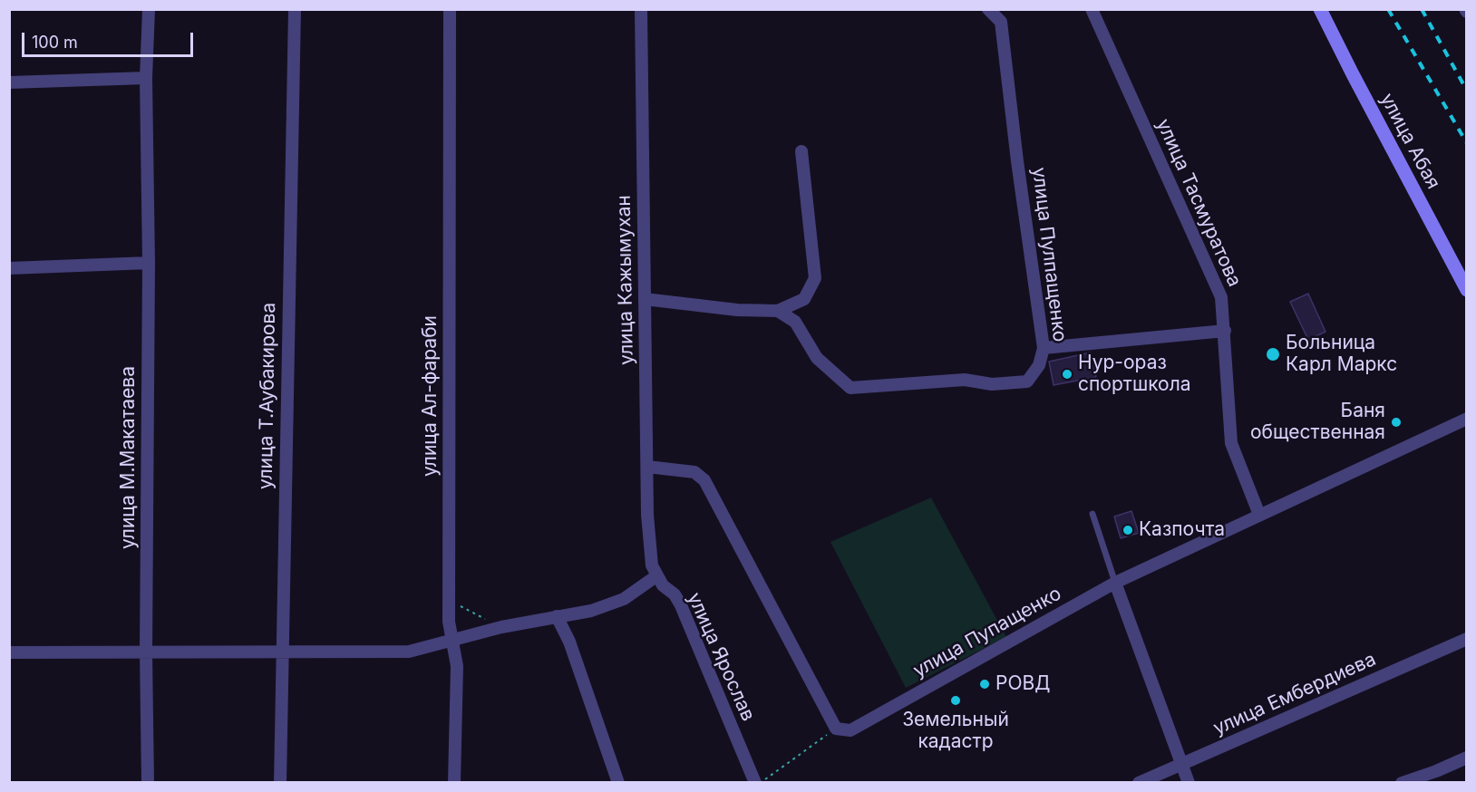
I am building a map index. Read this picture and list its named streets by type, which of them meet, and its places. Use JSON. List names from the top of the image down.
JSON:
{
  "streets": {
    "main road": ["улица Абая"],
    "street": [
      "улица Тасмуратова",
      "улица Пулпащенко",
      "улица Кажымухан",
      "улица Т.Аубакирова",
      "улица Ал-фараби",
      "улица М.Макатаева",
      "улица Пупащенко",
      "улица Ярослав",
      "улица Ембердиева"
    ]
  },
  "crossings": [
    ["улица Тасмуратова", "улица Пупащенко"],
    ["улица Кажымухан", "улица Ярослав"]
  ],
  "places": [
    "Больница Карл Маркс",
    "Нур-ораз спортшкола",
    "Баня общественная",
    "Казпочта",
    "РОВД",
    "Земельный кадастр"
  ],
  "scale_bar": "100 m"
}
